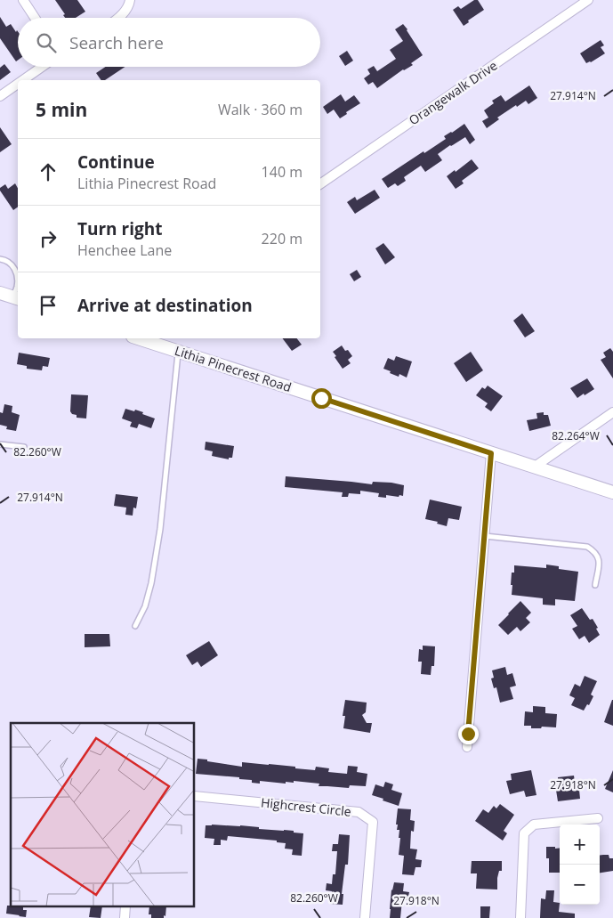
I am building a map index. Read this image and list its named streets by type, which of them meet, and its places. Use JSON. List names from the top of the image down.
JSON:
{
  "streets": {
    "main road": ["Lithia Pinecrest Road"],
    "street": ["Orangewalk Drive", "Highcrest Circle"]
  },
  "page": {
    "search": "Search here",
    "heading": ["5 min", "Walk · 360 m"],
    "list": [
      ["Continue", "Lithia Pinecrest Road", "140 m"],
      ["Turn right", "Henchee Lane", "220 m"],
      "Arrive at destination"
    ],
    "map_buttons": ["+", "−"]
  },
  "coordinates": [
    "27.914°N",
    "82.264°W",
    "82.260°W",
    "27.918°N"
  ]
}
